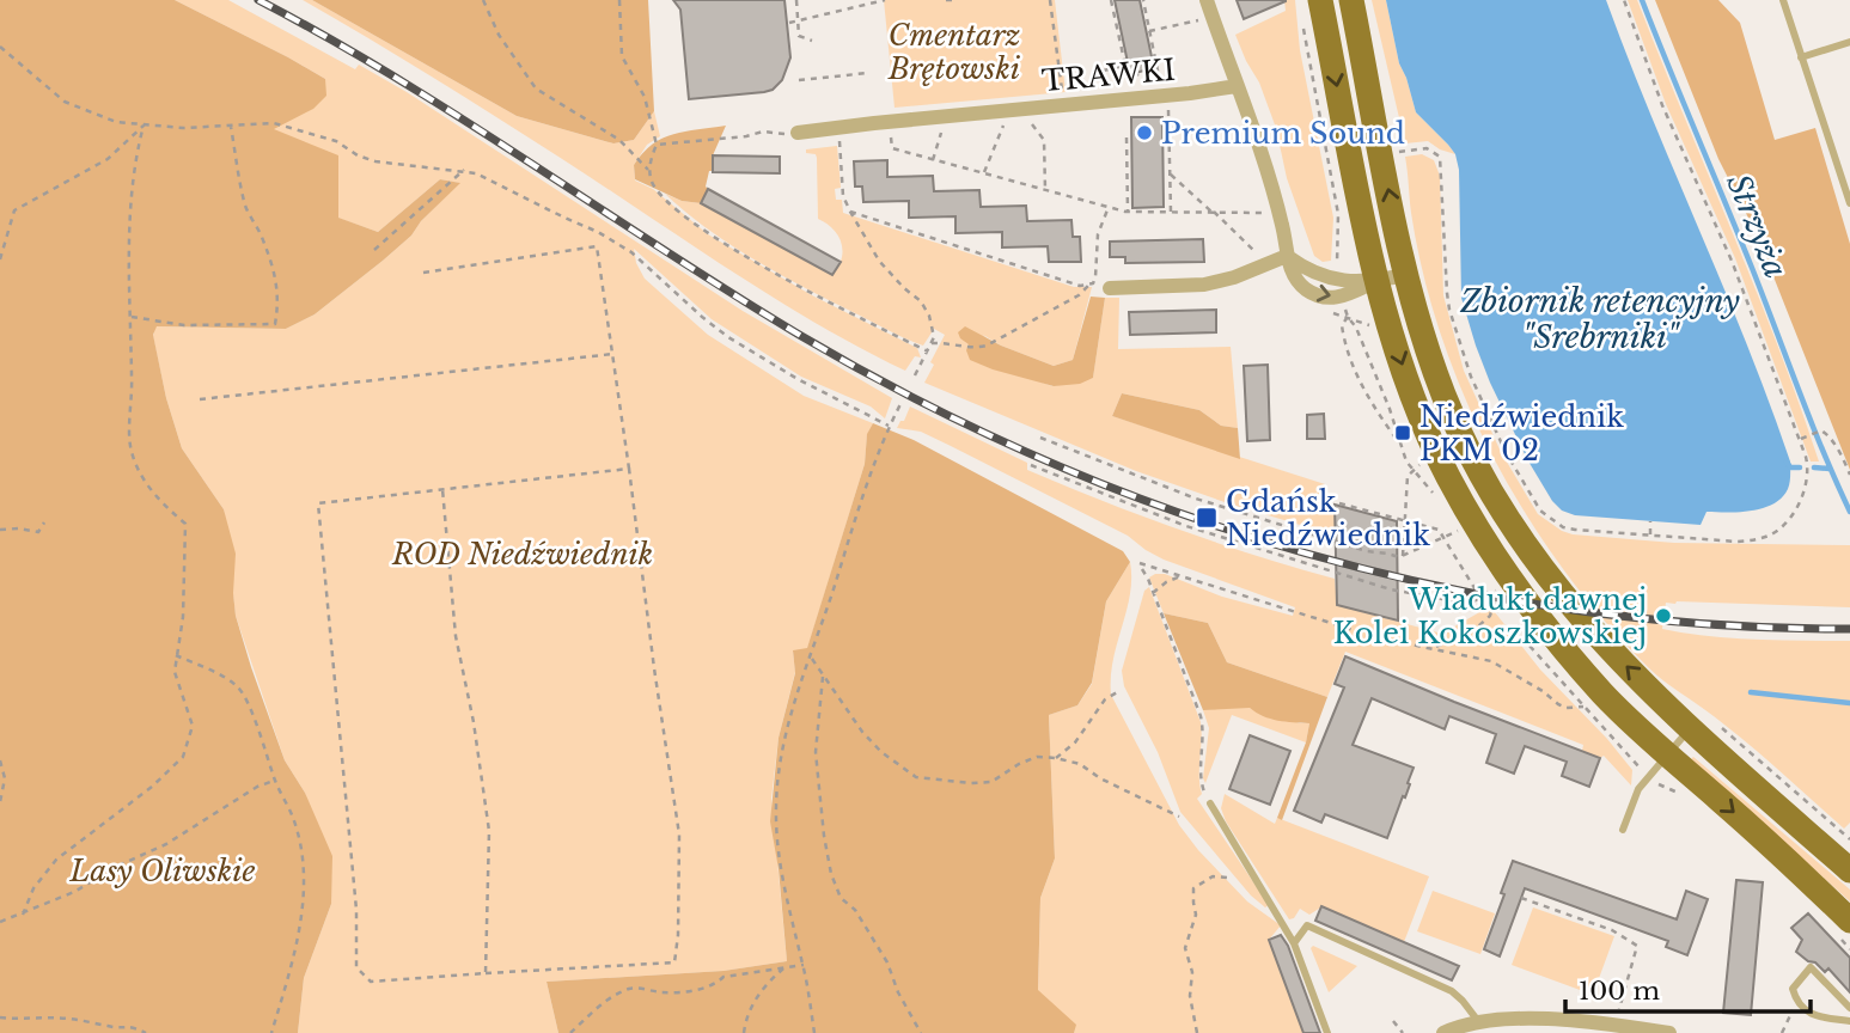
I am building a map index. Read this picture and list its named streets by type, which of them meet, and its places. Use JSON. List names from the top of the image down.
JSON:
{
  "streets": {
    "street": ["TRAWKI"]
  },
  "water": ["Strzyża", "Zbiornik retencyjny \"Srebrniki\""],
  "parks": ["Cmentarz Brętowski", "ROD Niedźwiednik", "Lasy Oliwskie"],
  "places": {
    "other": ["Premium Sound", "Wiadukt dawnej Kolei Kokoszkowskiej"],
    "transit": ["Niedźwiednik PKM 02", "Gdańsk Niedźwiednik"]
  },
  "scale_bar": "100 m"
}
